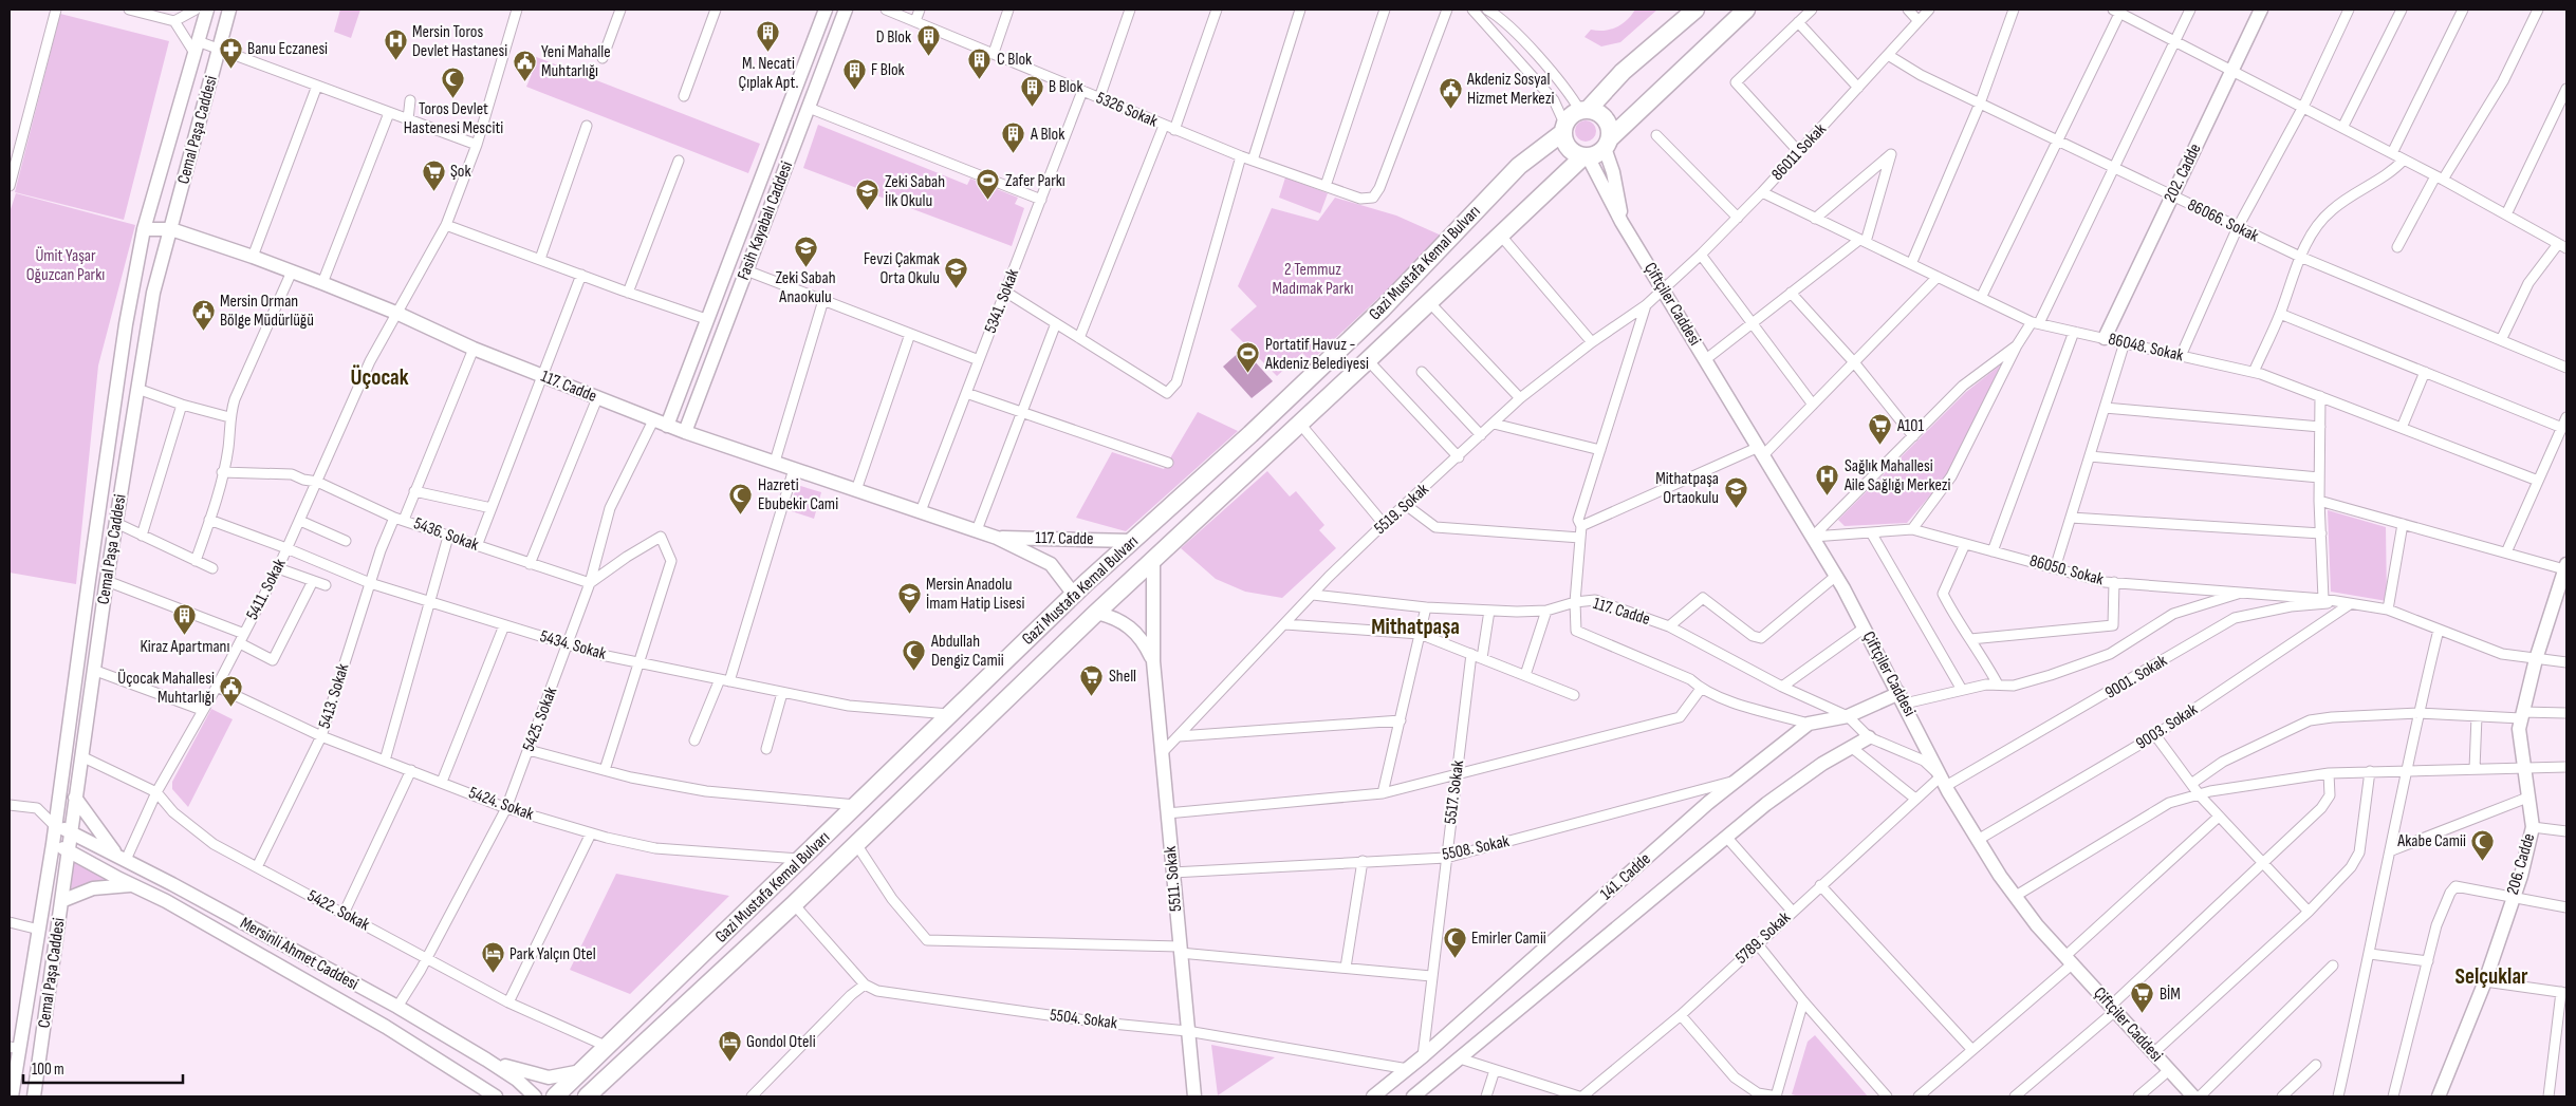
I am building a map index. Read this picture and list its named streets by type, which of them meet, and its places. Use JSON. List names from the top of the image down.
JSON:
{
  "streets": {
    "highway": ["Gazi Mustafa Kemal Bulvarı"],
    "street": [
      "5326 Sokak",
      "Cemal Paşa Caddesi",
      "86011 Sokak",
      "202. Cadde",
      "Fasih Kayabalı Caddesi",
      "86066. Sokak",
      "5341. Sokak",
      "Çiftçiler Caddesi",
      "86048. Sokak",
      "117. Cadde",
      "5519. Sokak",
      "5436. Sokak",
      "86050. Sokak",
      "5411. Sokak",
      "5434. Sokak",
      "9001. Sokak",
      "5413. Sokak",
      "5425. Sokak",
      "9003. Sokak",
      "5517. Sokak",
      "5424. Sokak",
      "5508. Sokak",
      "206. Cadde",
      "141. Cadde",
      "5511. Sokak",
      "5422. Sokak",
      "5789. Sokak",
      "Mersinli Ahmet Caddesi",
      "5504. Sokak"
    ]
  },
  "crossings": [
    ["5326 Sokak", "5341. Sokak"],
    ["Cemal Paşa Caddesi", "117. Cadde"],
    ["Cemal Paşa Caddesi", "5422. Sokak"],
    ["Cemal Paşa Caddesi", "Mersinli Ahmet Caddesi"],
    ["86011 Sokak", "86066. Sokak"],
    ["86011 Sokak", "Çiftçiler Caddesi"],
    ["86011 Sokak", "86048. Sokak"],
    ["86011 Sokak", "5519. Sokak"],
    ["202. Cadde", "86066. Sokak"],
    ["202. Cadde", "86048. Sokak"],
    ["Fasih Kayabalı Caddesi", "117. Cadde"],
    ["Gazi Mustafa Kemal Bulvarı", "Çiftçiler Caddesi"],
    ["Gazi Mustafa Kemal Bulvarı", "117. Cadde"],
    ["Gazi Mustafa Kemal Bulvarı", "5434. Sokak"],
    ["Gazi Mustafa Kemal Bulvarı", "5424. Sokak"],
    ["Gazi Mustafa Kemal Bulvarı", "5511. Sokak"],
    ["Gazi Mustafa Kemal Bulvarı", "5422. Sokak"],
    ["5341. Sokak", "117. Cadde"],
    ["Çiftçiler Caddesi", "5519. Sokak"],
    ["Çiftçiler Caddesi", "86050. Sokak"],
    ["Çiftçiler Caddesi", "9001. Sokak"],
    ["Çiftçiler Caddesi", "9003. Sokak"],
    ["Çiftçiler Caddesi", "141. Cadde"],
    ["Çiftçiler Caddesi", "5789. Sokak"],
    ["117. Cadde", "5519. Sokak"],
    ["117. Cadde", "5411. Sokak"],
    ["117. Cadde", "5413. Sokak"],
    ["117. Cadde", "5425. Sokak"],
    ["117. Cadde", "141. Cadde"],
    ["5519. Sokak", "5511. Sokak"],
    ["5436. Sokak", "5411. Sokak"],
    ["5436. Sokak", "5413. Sokak"],
    ["5436. Sokak", "5425. Sokak"],
    ["86050. Sokak", "9001. Sokak"],
    ["5411. Sokak", "5434. Sokak"],
    ["5411. Sokak", "5424. Sokak"],
    ["5411. Sokak", "5422. Sokak"],
    ["5411. Sokak", "Mersinli Ahmet Caddesi"],
    ["5434. Sokak", "5413. Sokak"],
    ["5434. Sokak", "5425. Sokak"],
    ["9001. Sokak", "5789. Sokak"],
    ["5413. Sokak", "5424. Sokak"],
    ["5413. Sokak", "5422. Sokak"],
    ["5425. Sokak", "5424. Sokak"],
    ["5425. Sokak", "5422. Sokak"],
    ["5425. Sokak", "Mersinli Ahmet Caddesi"],
    ["5517. Sokak", "5508. Sokak"],
    ["5517. Sokak", "141. Cadde"],
    ["5508. Sokak", "141. Cadde"],
    ["5508. Sokak", "5511. Sokak"],
    ["141. Cadde", "5504. Sokak"],
    ["5511. Sokak", "5504. Sokak"]
  ],
  "districts": ["Üçocak", "Mithatpaşa", "Selçuklar"],
  "parks": ["Ümit Yaşar Oğuzcan Parkı", "2 Temmuz Madımak Parkı"],
  "places": {
    "building": [
      "M. Necati Çıplak Apt.",
      "D Blok",
      "C Blok",
      "F Blok",
      "B Blok",
      "A Blok",
      "Kiraz Apartmanı"
    ],
    "hospital": ["Mersin Toros Devlet Hastanesi", "Sağlık Mahallesi Aile Sağlığı Merkezi"],
    "pharmacy": ["Banu Eczanesi"],
    "public building": [
      "Yeni Mahalle Muhtarlığı",
      "Akdeniz Sosyal Hizmet Merkezi",
      "Mersin Orman Bölge Müdürlüğü",
      "Üçocak Mahallesi Muhtarlığı"
    ],
    "mosque": [
      "Toros Devlet Hastenesi Mesciti",
      "Hazreti Ebubekir Cami",
      "Abdullah Dengiz Camii",
      "Akabe Camii",
      "Emirler Camii"
    ],
    "supermarket": [
      "Şok",
      "A101",
      "Shell",
      "BİM"
    ],
    "sports": ["Zafer Parkı", "Portatif Havuz - Akdeniz Belediyesi"],
    "school or university": [
      "Zeki Sabah İlk Okulu",
      "Zeki Sabah Anaokulu",
      "Fevzi Çakmak Orta Okulu",
      "Mithatpaşa Ortaokulu",
      "Mersin Anadolu İmam Hatip Lisesi"
    ],
    "hotel": ["Park Yalçın Otel", "Gondol Oteli"]
  },
  "scale_bar": "100 m"
}
